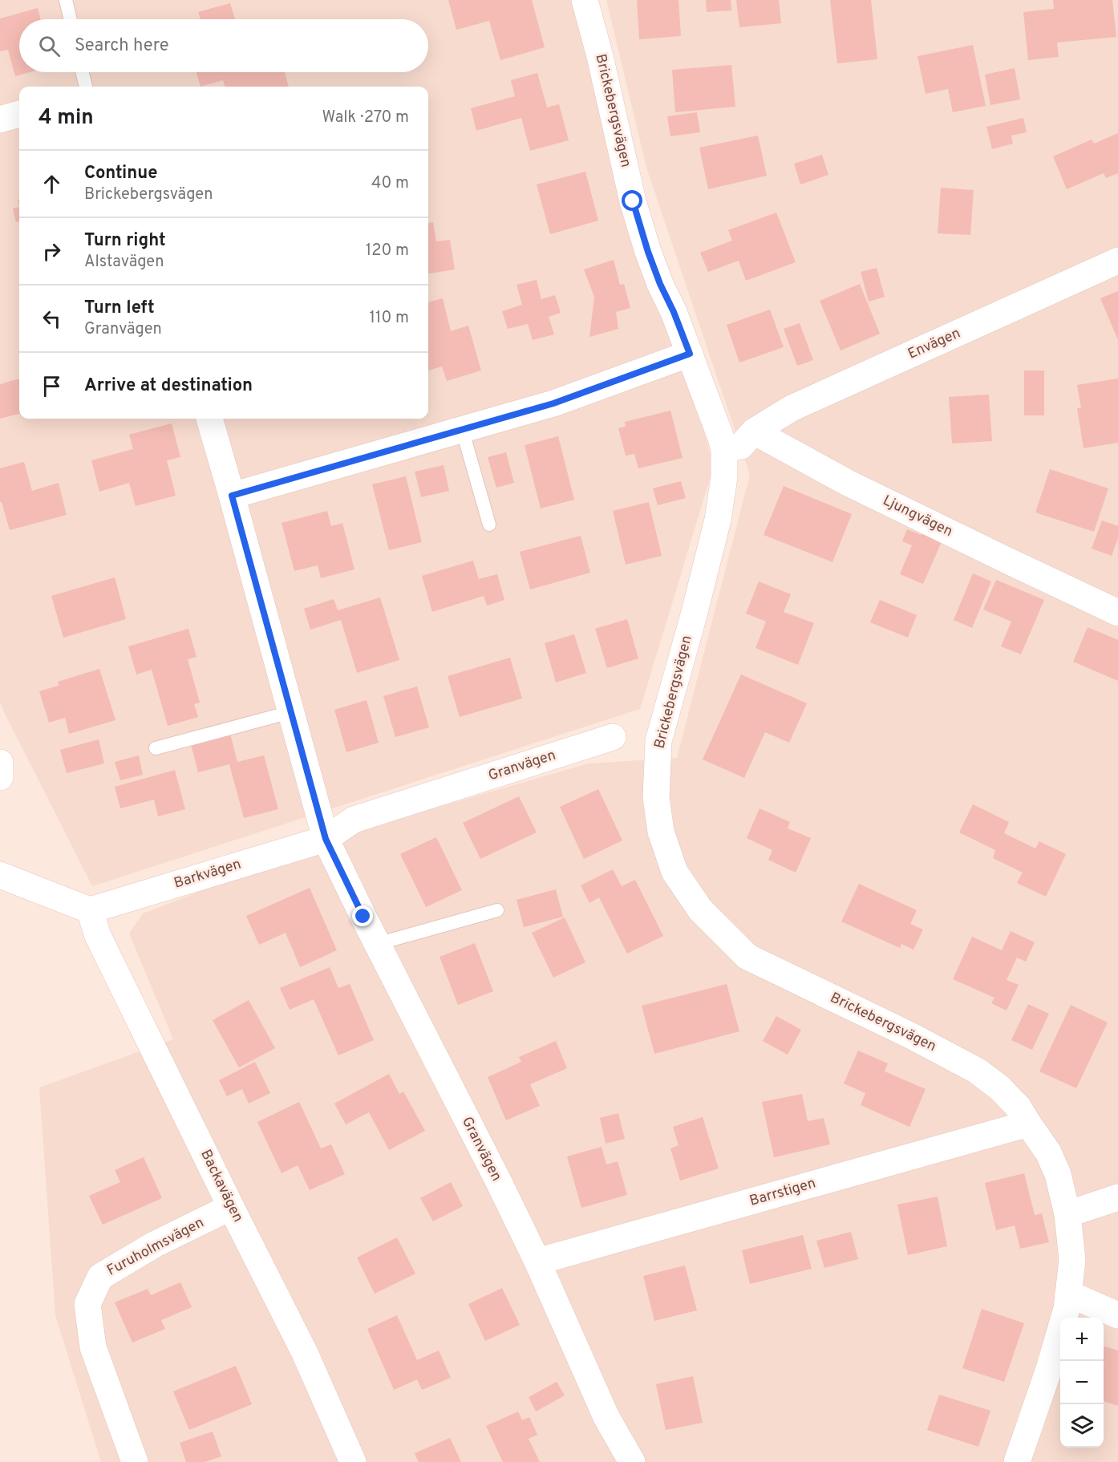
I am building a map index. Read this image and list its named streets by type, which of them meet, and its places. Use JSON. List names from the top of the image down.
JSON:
{
  "streets": {
    "street": [
      "Brickebergsvägen",
      "Envägen",
      "Ljungvägen",
      "Granvägen",
      "Barkvägen",
      "Backavägen",
      "Barrstigen",
      "Furuholmsvägen"
    ]
  },
  "crossings": [
    ["Brickebergsvägen", "Barrstigen"],
    ["Envägen", "Ljungvägen"],
    ["Granvägen", "Barkvägen"],
    ["Granvägen", "Barrstigen"],
    ["Barkvägen", "Backavägen"],
    ["Backavägen", "Furuholmsvägen"]
  ],
  "page": {
    "search": "Search here",
    "heading": ["4 min", "Walk · 270 m"],
    "list": [
      ["Continue", "Brickebergsvägen", "40 m"],
      ["Turn right", "Alstavägen", "120 m"],
      ["Turn left", "Granvägen", "110 m"],
      "Arrive at destination"
    ],
    "map_buttons": ["+", "−"]
  }
}
